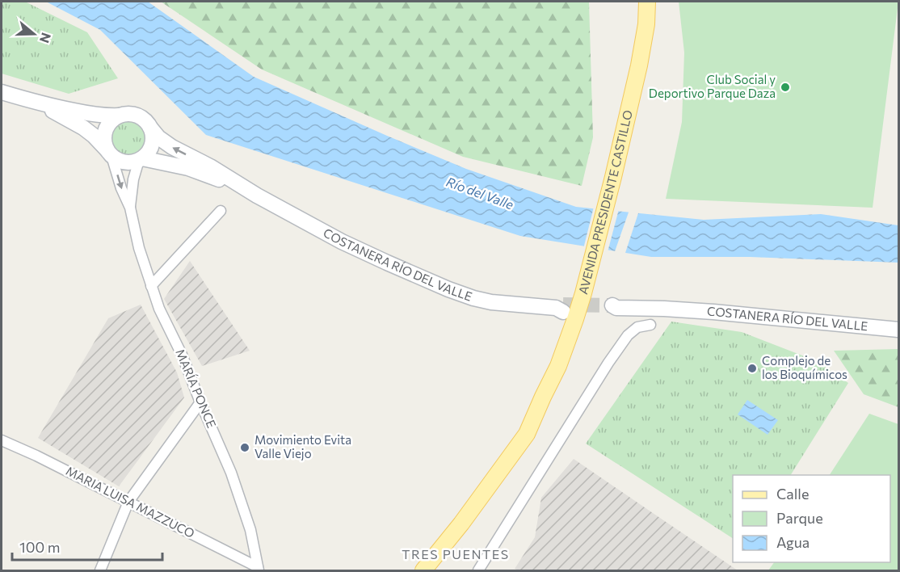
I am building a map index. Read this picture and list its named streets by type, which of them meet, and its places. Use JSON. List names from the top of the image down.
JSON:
{
  "streets": {
    "main road": ["AVENIDA PRESIDENTE CASTILLO", "COSTANERA RÍO DEL VALLE"],
    "street": ["MARÍA PONCE", "MARIA LUISA MAZZUCO"]
  },
  "crossings": [
    ["COSTANERA RÍO DEL VALLE", "MARÍA PONCE"],
    ["MARÍA PONCE", "MARIA LUISA MAZZUCO"]
  ],
  "districts": ["TRES PUENTES"],
  "water": ["Río del Valle"],
  "places": ["Club Social y Deportivo Parque Daza", "Complejo de los Bioquímicos", "Movimiento Evita Valle Viejo"],
  "legend": ["Calle", "Parque", "Agua"],
  "scale_bar": "100 m",
  "north": "right"
}
